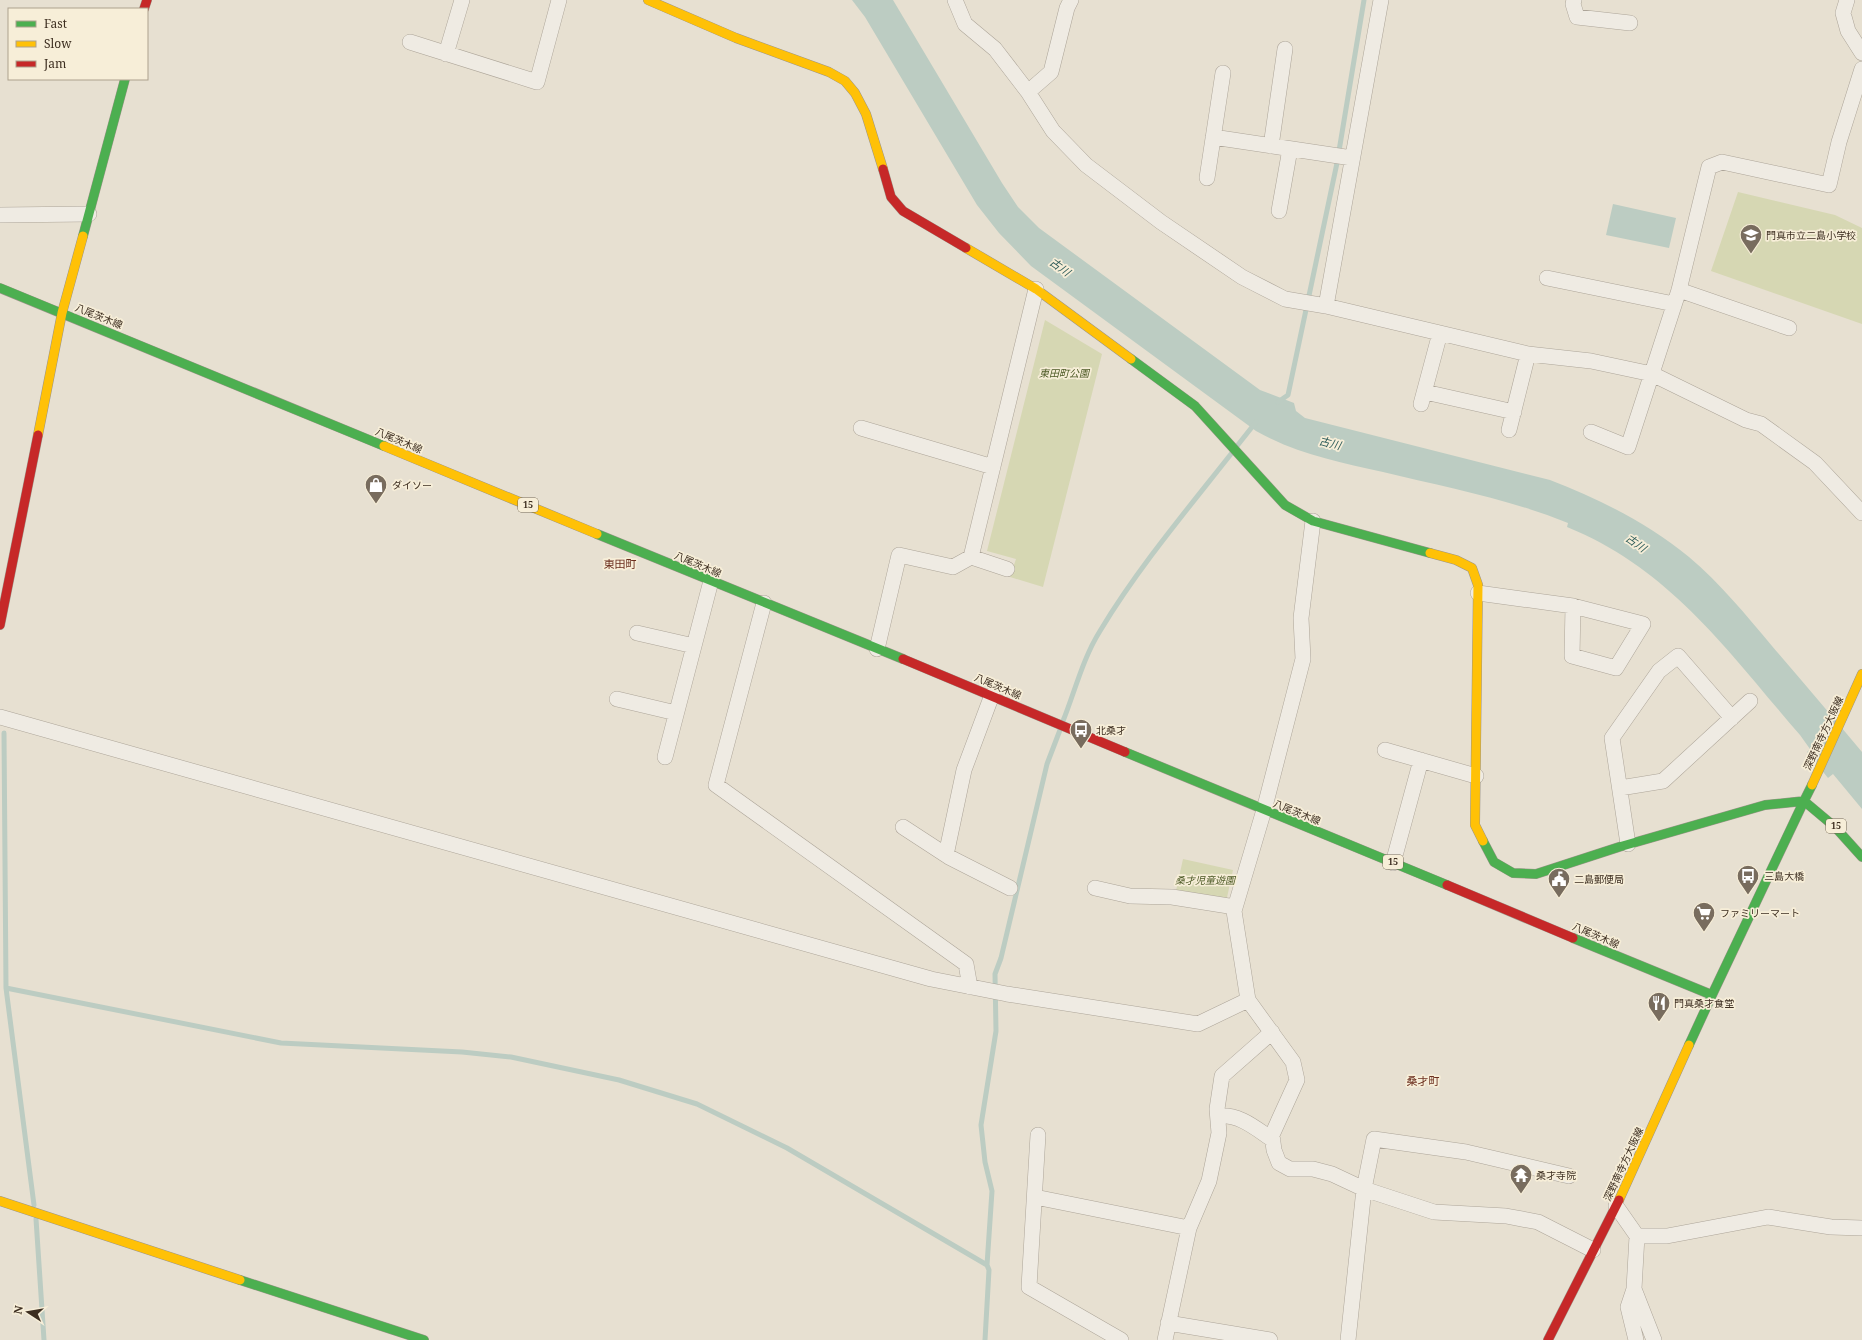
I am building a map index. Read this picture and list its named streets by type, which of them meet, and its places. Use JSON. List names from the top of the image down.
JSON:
{
  "streets": {
    "street": ["八尾茨木線", "15", "深野南寺方大阪線"]
  },
  "crossings": [
    ["八尾茨木線", "深野南寺方大阪線"],
    ["15", "深野南寺方大阪線"]
  ],
  "districts": ["東田町", "桑才町"],
  "water": ["古川"],
  "parks": ["東田町公園", "桑才児童遊園"],
  "places": {
    "school or university": ["門真市立二島小学校"],
    "shop": ["ダイソー"],
    "bus stop": ["北桑才", "三島大橋"],
    "public building": ["二島郵便局"],
    "supermarket": ["ファミリーマート"],
    "restaurant": ["門真桑才食堂"],
    "temple": ["桑才寺院"]
  },
  "legend": ["Fast", "Slow", "Jam"],
  "north": "left"
}
